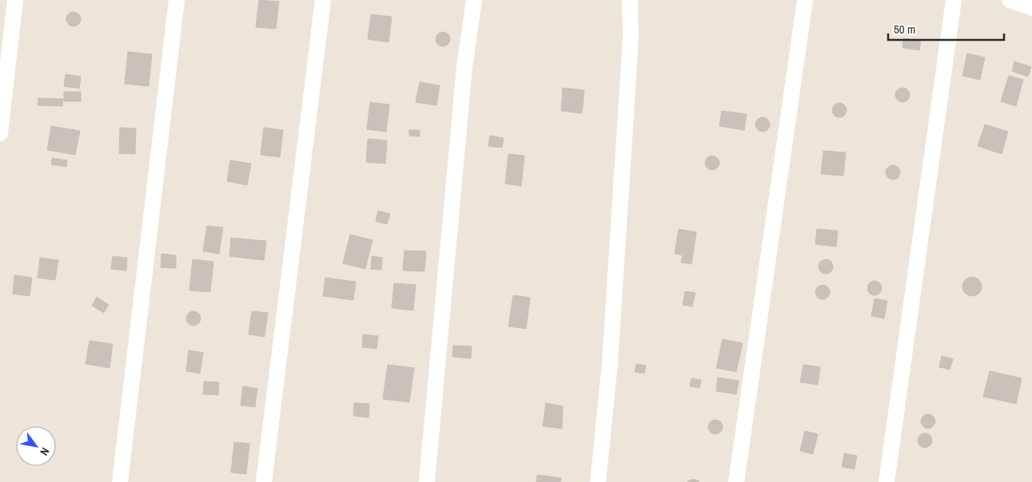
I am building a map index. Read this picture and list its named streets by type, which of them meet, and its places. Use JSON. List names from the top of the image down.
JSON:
{
  "scale_bar": "50 m",
  "north": "bottom right"
}
